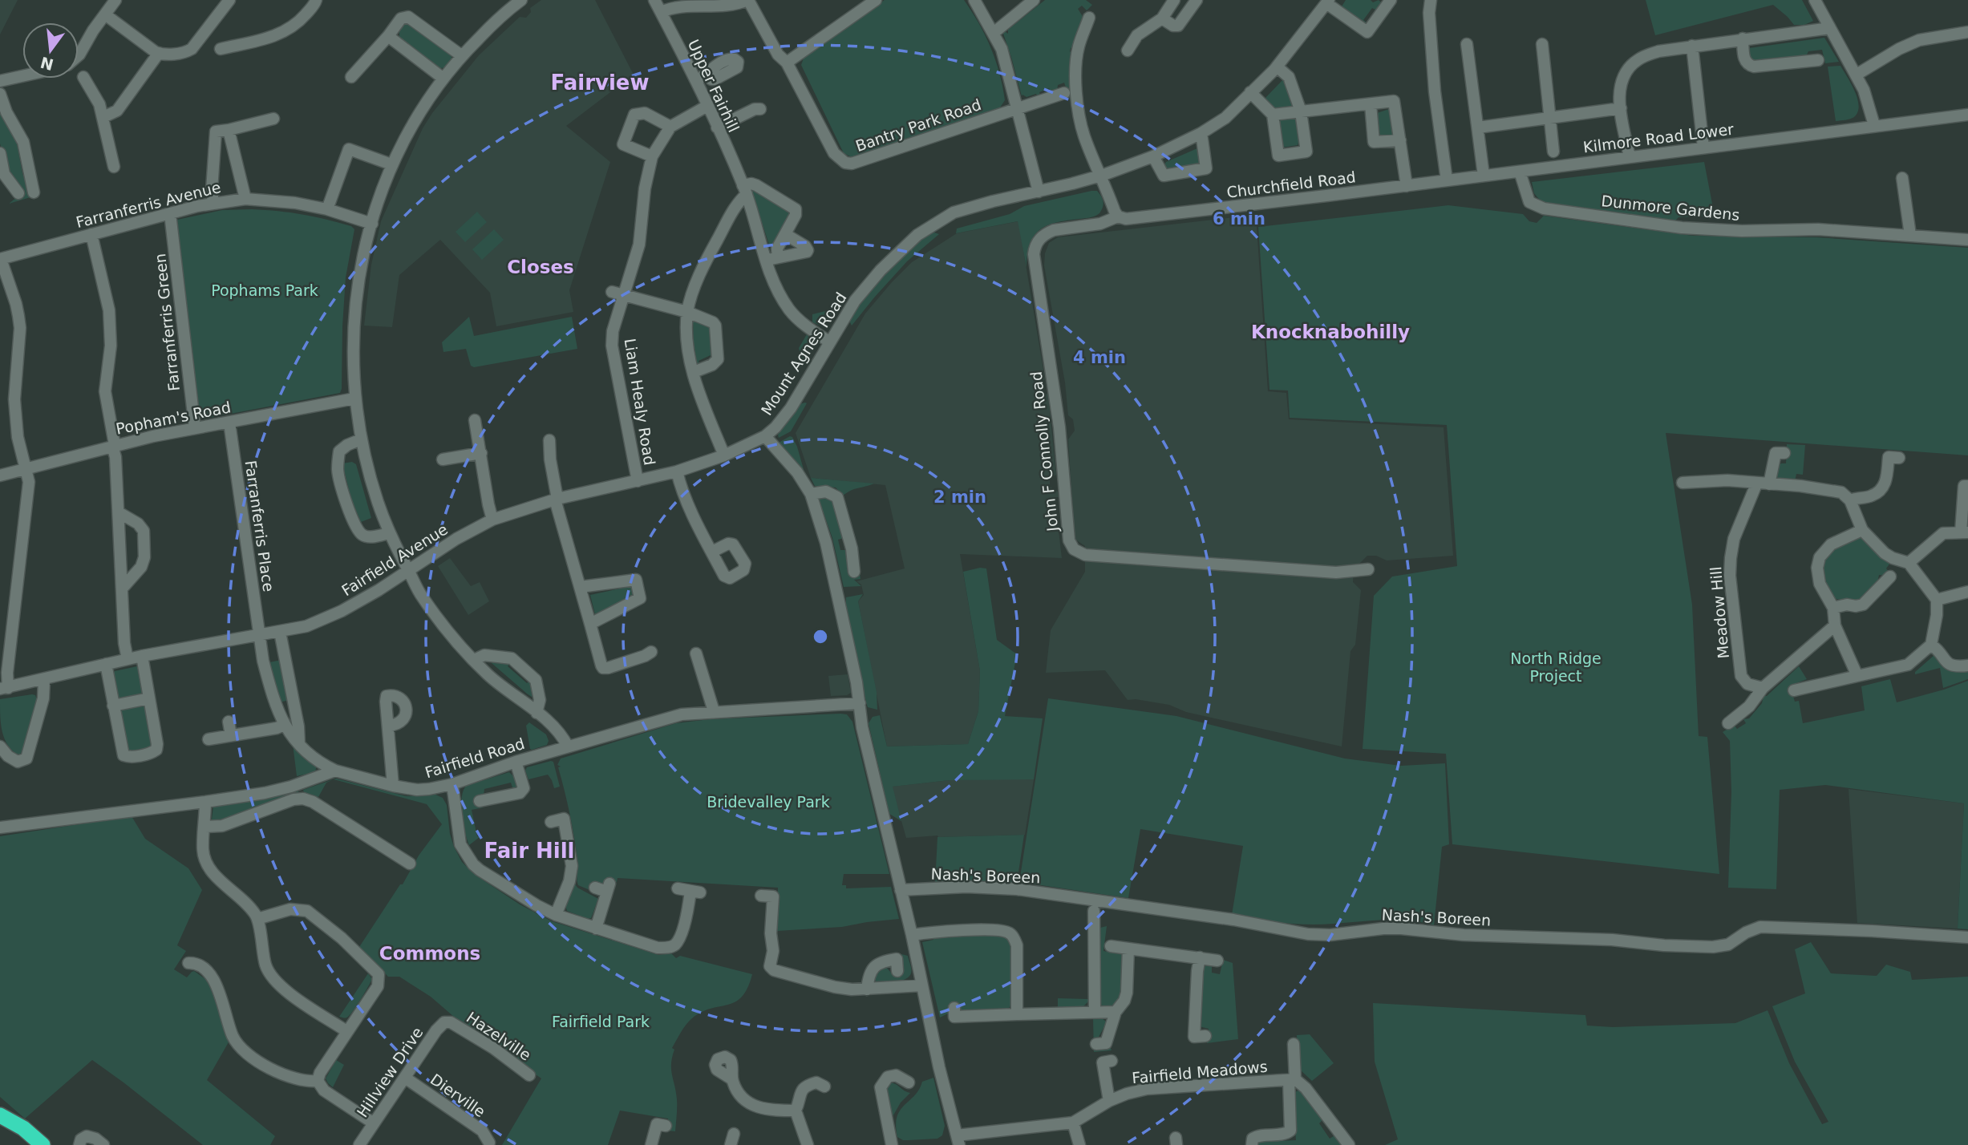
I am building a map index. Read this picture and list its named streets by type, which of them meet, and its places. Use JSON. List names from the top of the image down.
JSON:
{
  "streets": {
    "street": [
      "Upper Fairhill",
      "Bantry Park Road",
      "Kilmore Road Lower",
      "Churchfield Road",
      "Farranferris Avenue",
      "Dunmore Gardens",
      "Farranferris Green",
      "Mount Agnes Road",
      "Liam Healy Road",
      "Popham's Road",
      "John F Connolly Road",
      "Farranferris Place",
      "Fairfield Avenue",
      "Meadow Hill",
      "Fairfield Road",
      "Nash's Boreen",
      "Hazelville",
      "Hillview Drive",
      "Fairfield Meadows",
      "Dierville"
    ]
  },
  "crossings": [
    ["Upper Fairhill", "Mount Agnes Road"],
    ["Upper Fairhill", "Liam Healy Road"],
    ["Kilmore Road Lower", "Churchfield Road"],
    ["Kilmore Road Lower", "Dunmore Gardens"],
    ["Churchfield Road", "John F Connolly Road"],
    ["Farranferris Avenue", "Farranferris Green"],
    ["Farranferris Green", "Popham's Road"],
    ["Mount Agnes Road", "Fairfield Avenue"],
    ["Liam Healy Road", "Fairfield Avenue"],
    ["Popham's Road", "Farranferris Place"],
    ["Farranferris Place", "Fairfield Avenue"],
    ["Farranferris Place", "Fairfield Road"],
    ["Hazelville", "Hillview Drive"],
    ["Hillview Drive", "Dierville"]
  ],
  "districts": [
    "Fairview",
    "Closes",
    "Knocknabohilly",
    "Fair Hill",
    "Commons"
  ],
  "parks": [
    "Pophams Park",
    "North Ridge Project",
    "Bridevalley Park",
    "Fairfield Park"
  ],
  "north": "bottom",
  "rings": ["6 min", "4 min", "2 min"]
}
